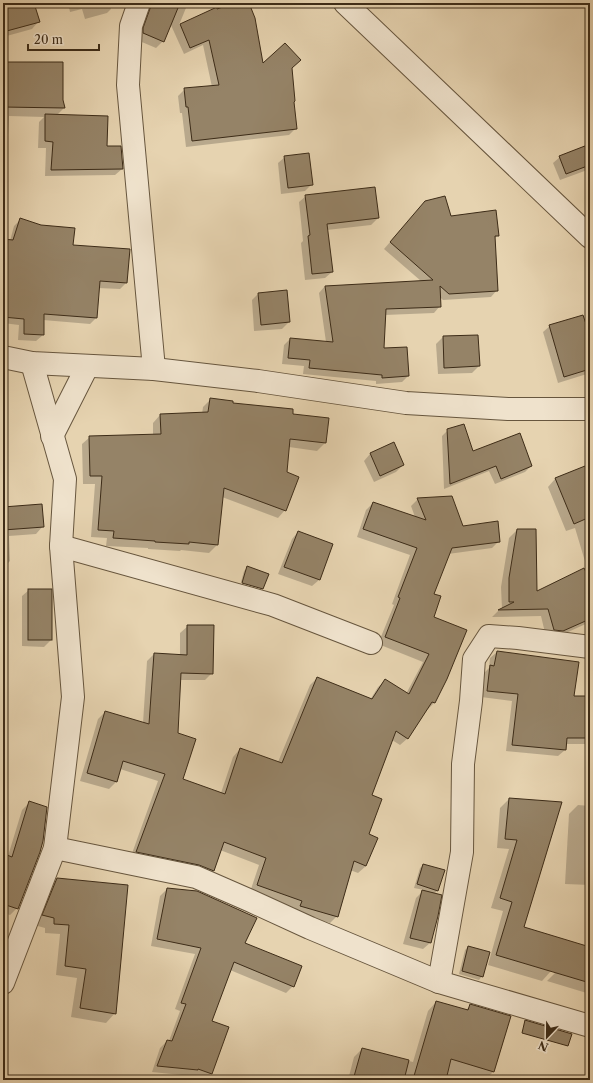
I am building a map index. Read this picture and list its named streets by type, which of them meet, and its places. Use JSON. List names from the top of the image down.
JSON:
{
  "scale_bar": "20 m",
  "north": "bottom"
}
